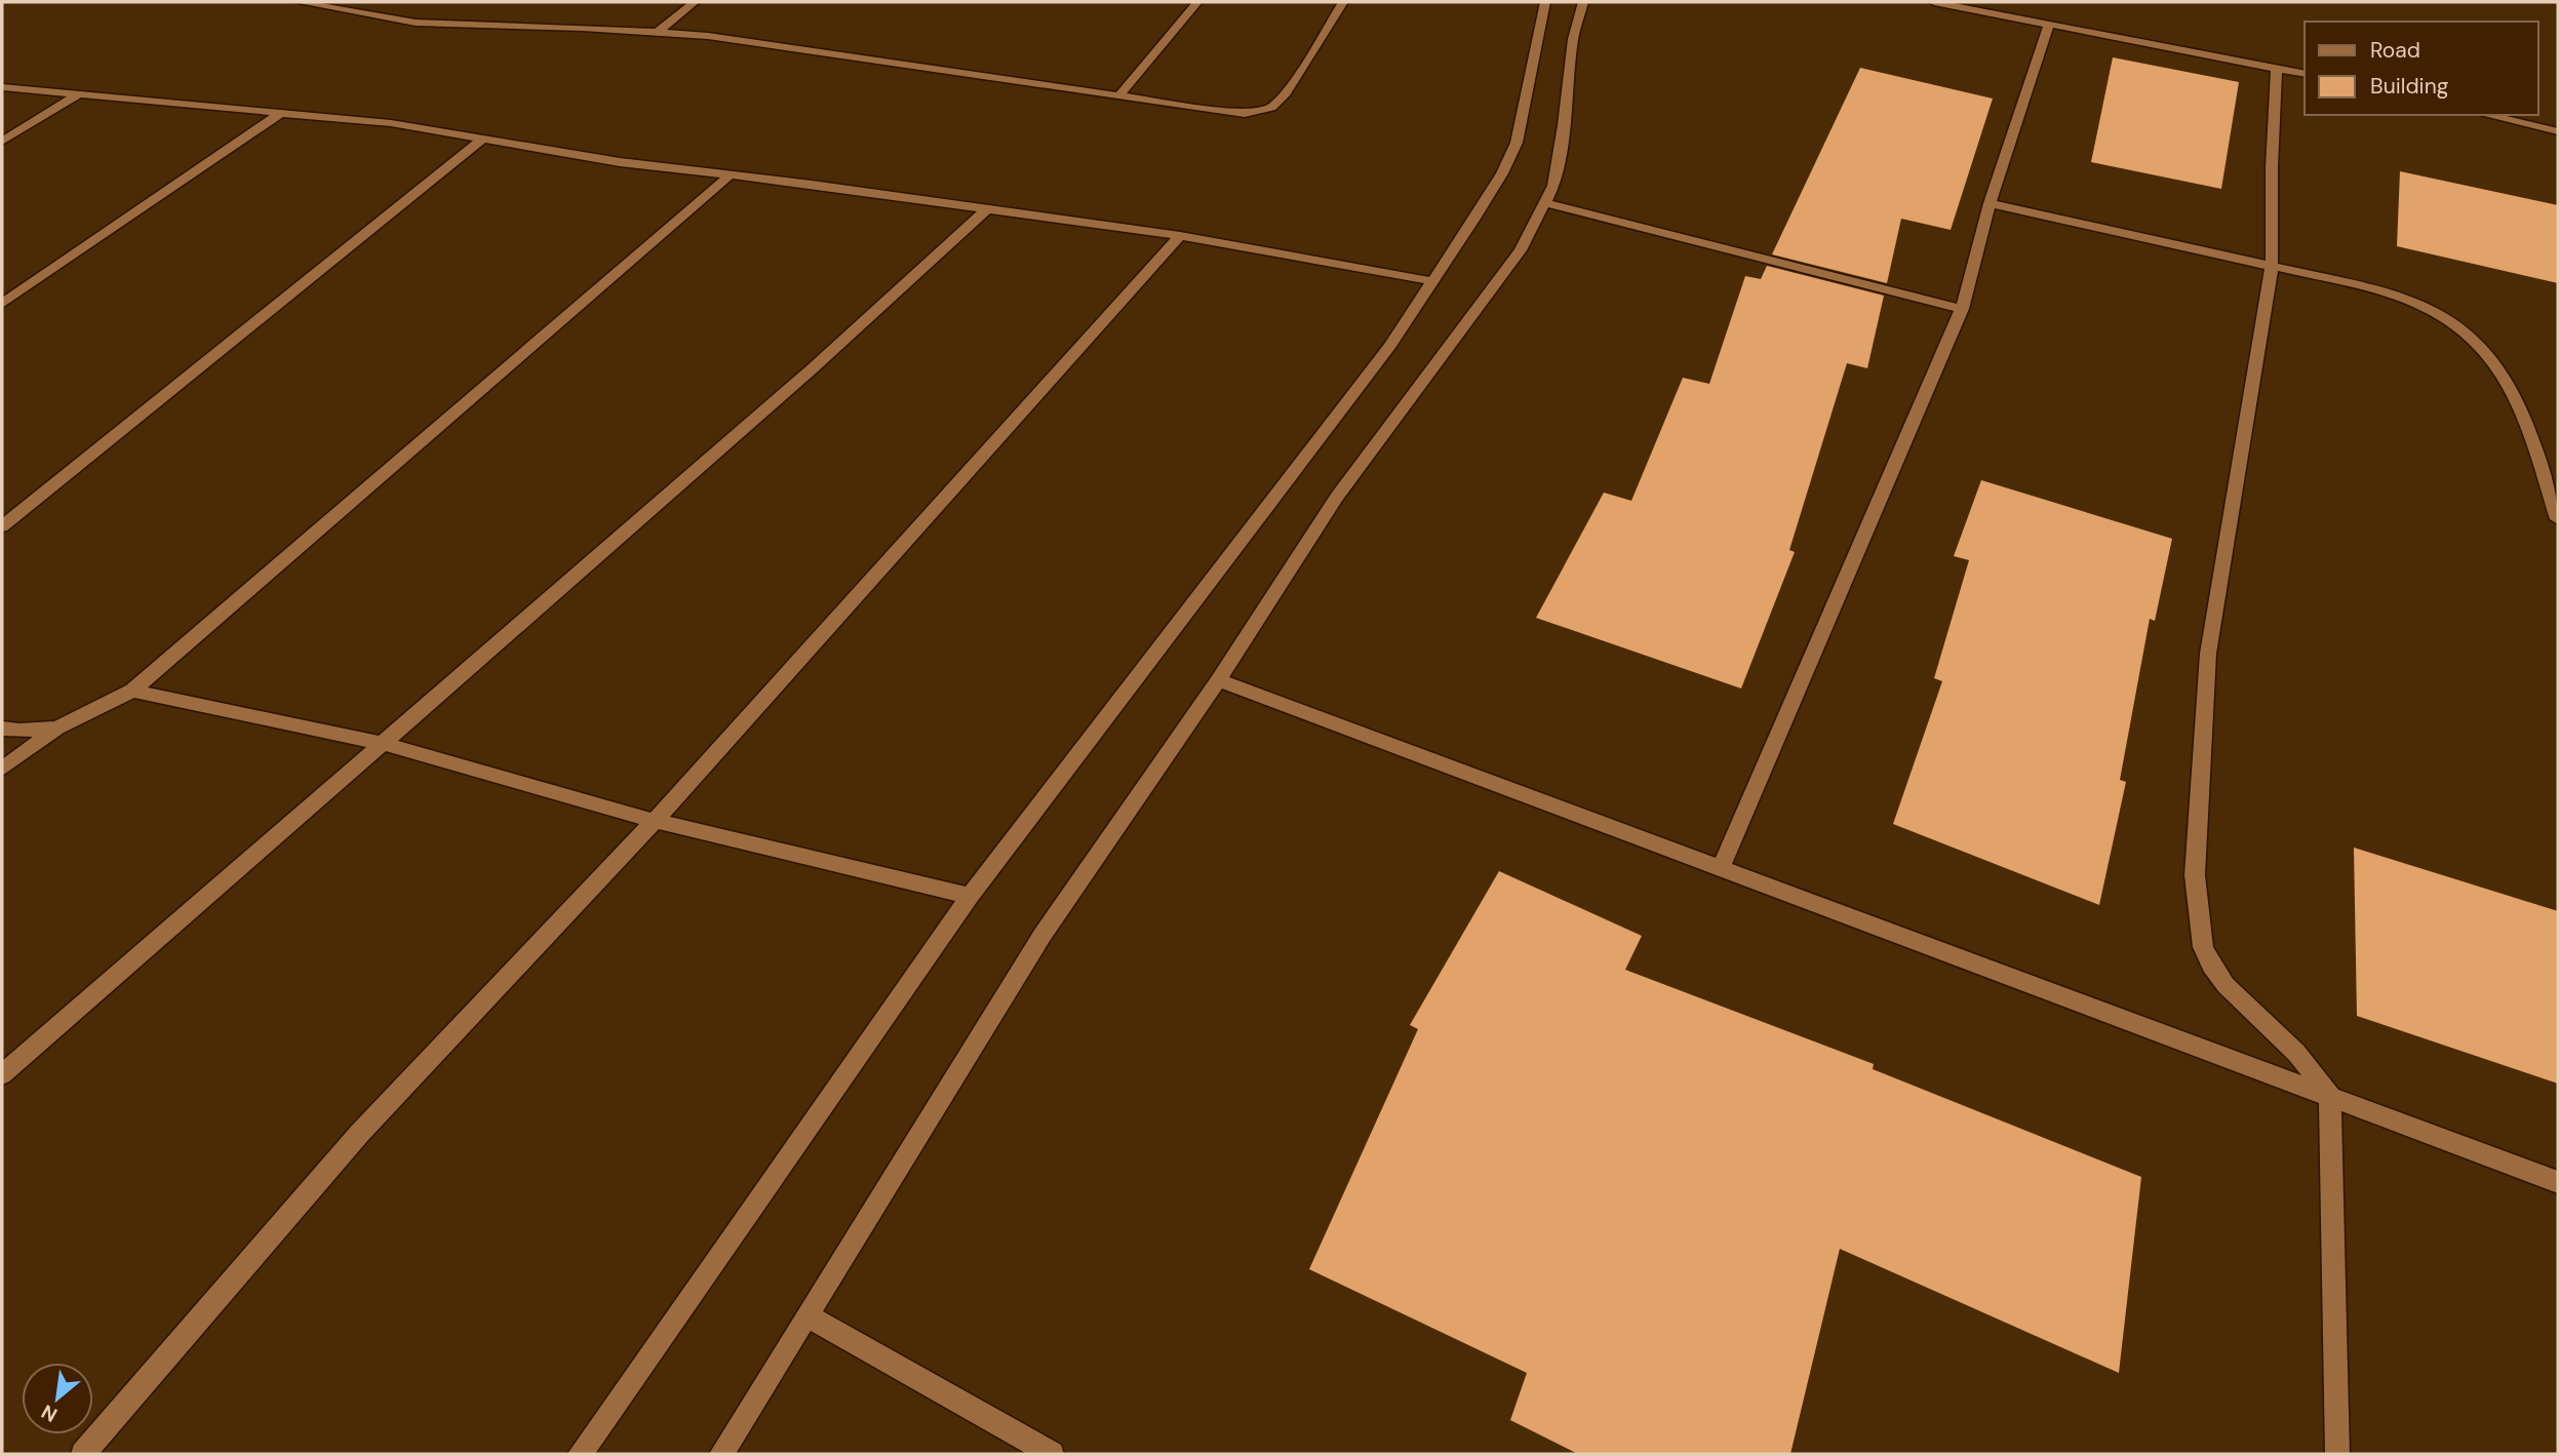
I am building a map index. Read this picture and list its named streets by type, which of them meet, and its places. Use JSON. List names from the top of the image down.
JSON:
{
  "legend": ["Road", "Building"],
  "north": "bottom left"
}
